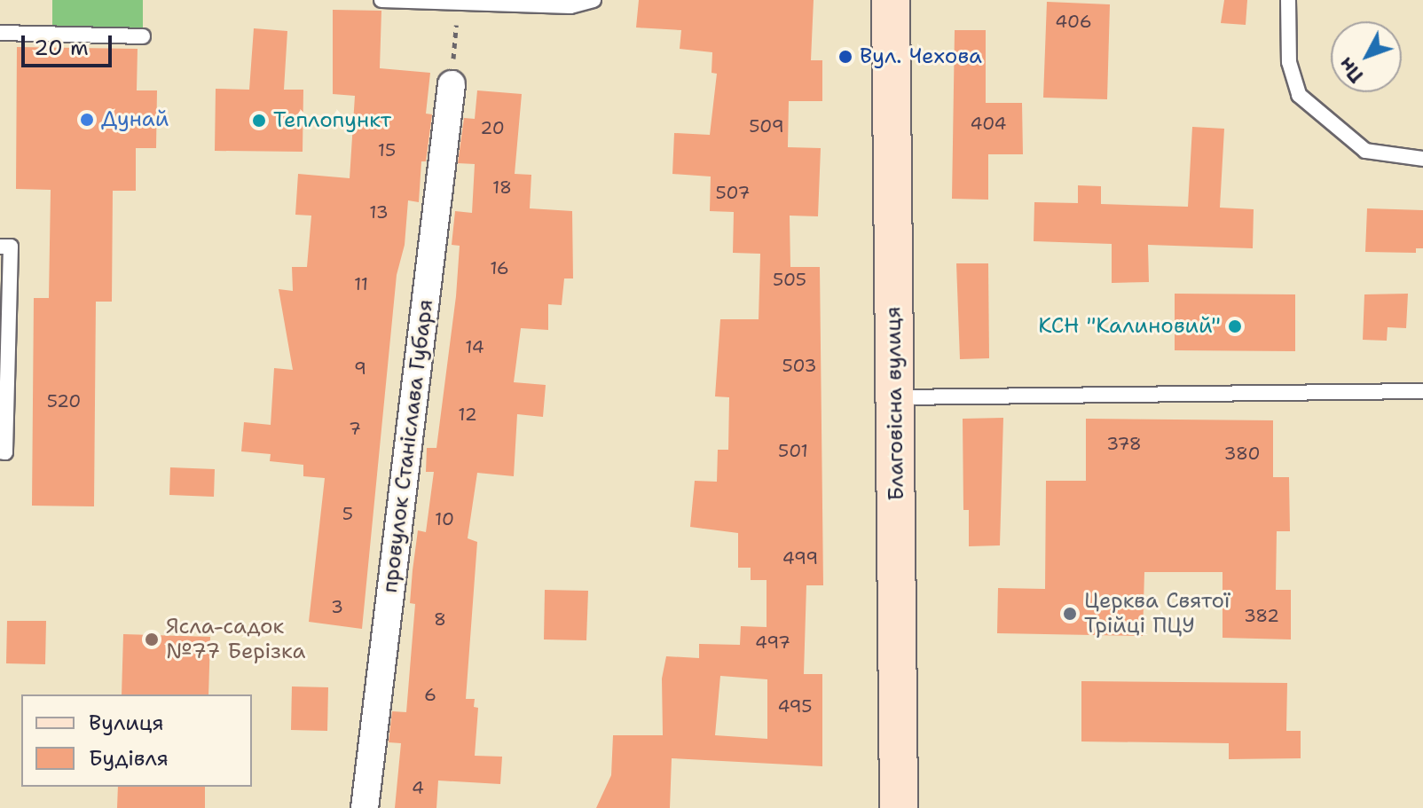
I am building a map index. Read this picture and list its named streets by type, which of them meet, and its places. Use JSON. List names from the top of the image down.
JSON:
{
  "streets": {
    "main road": ["Благовісна вулиця"],
    "street": ["провулок Станіслава Губаря"]
  },
  "places": [
    "Вул. Чехова",
    "Дунай",
    "Теплопункт",
    "КСН \"Калиновий\"",
    "Церква Святої Трійці ПЦУ",
    "Ясла-садок №77 Берізка"
  ],
  "house_numbers": [
    "406",
    "404",
    "509",
    "20",
    "15",
    "18",
    "507",
    "13",
    "16",
    "505",
    "11",
    "14",
    "503",
    "9",
    "520",
    "12",
    "7",
    "378",
    "501",
    "380",
    "5",
    "10",
    "499",
    "3",
    "382",
    "8",
    "497",
    "6",
    "495",
    "4"
  ],
  "legend": ["Вулиця", "Будівля"],
  "scale_bar": "20 m",
  "north": "bottom left"
}
